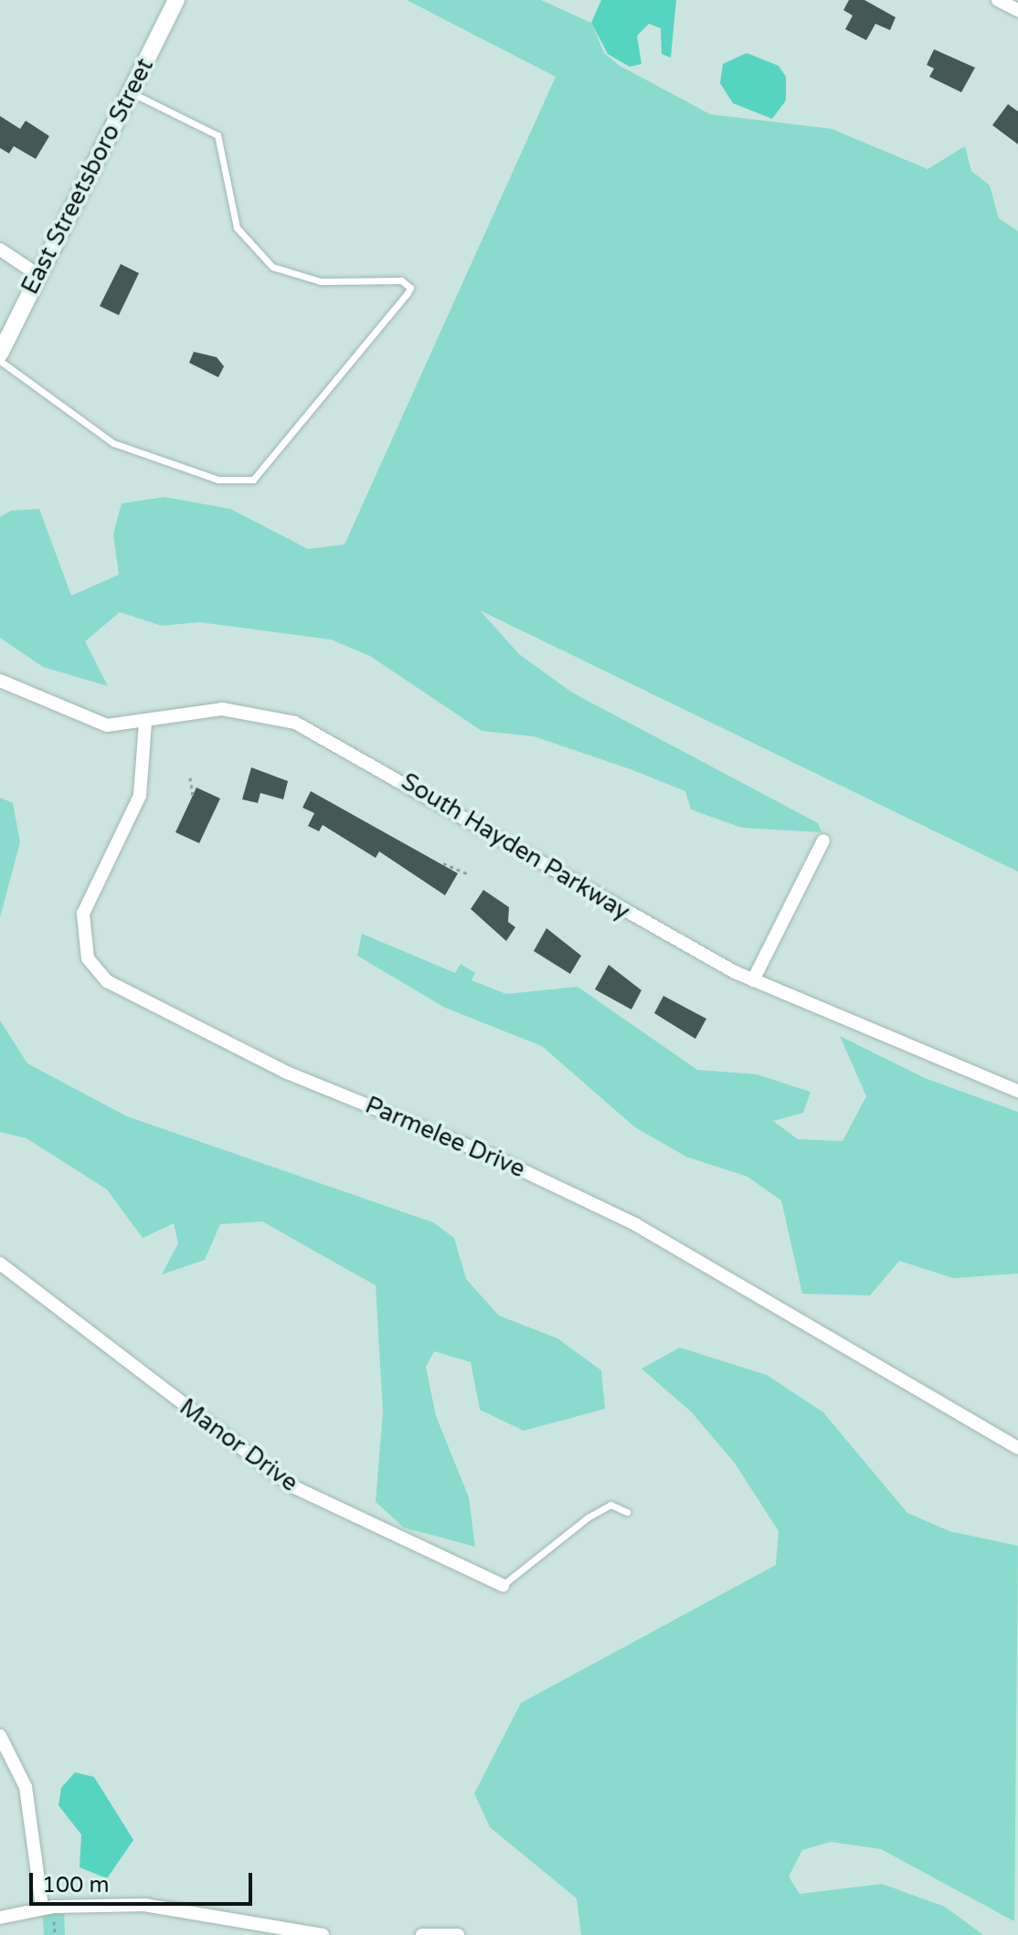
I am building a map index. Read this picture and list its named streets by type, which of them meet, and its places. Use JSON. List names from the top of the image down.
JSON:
{
  "streets": {
    "main road": ["East Streetsboro Street"],
    "street": ["South Hayden Parkway", "Parmelee Drive", "Manor Drive"]
  },
  "crossings": [
    ["South Hayden Parkway", "Parmelee Drive"]
  ],
  "scale_bar": "100 m"
}
